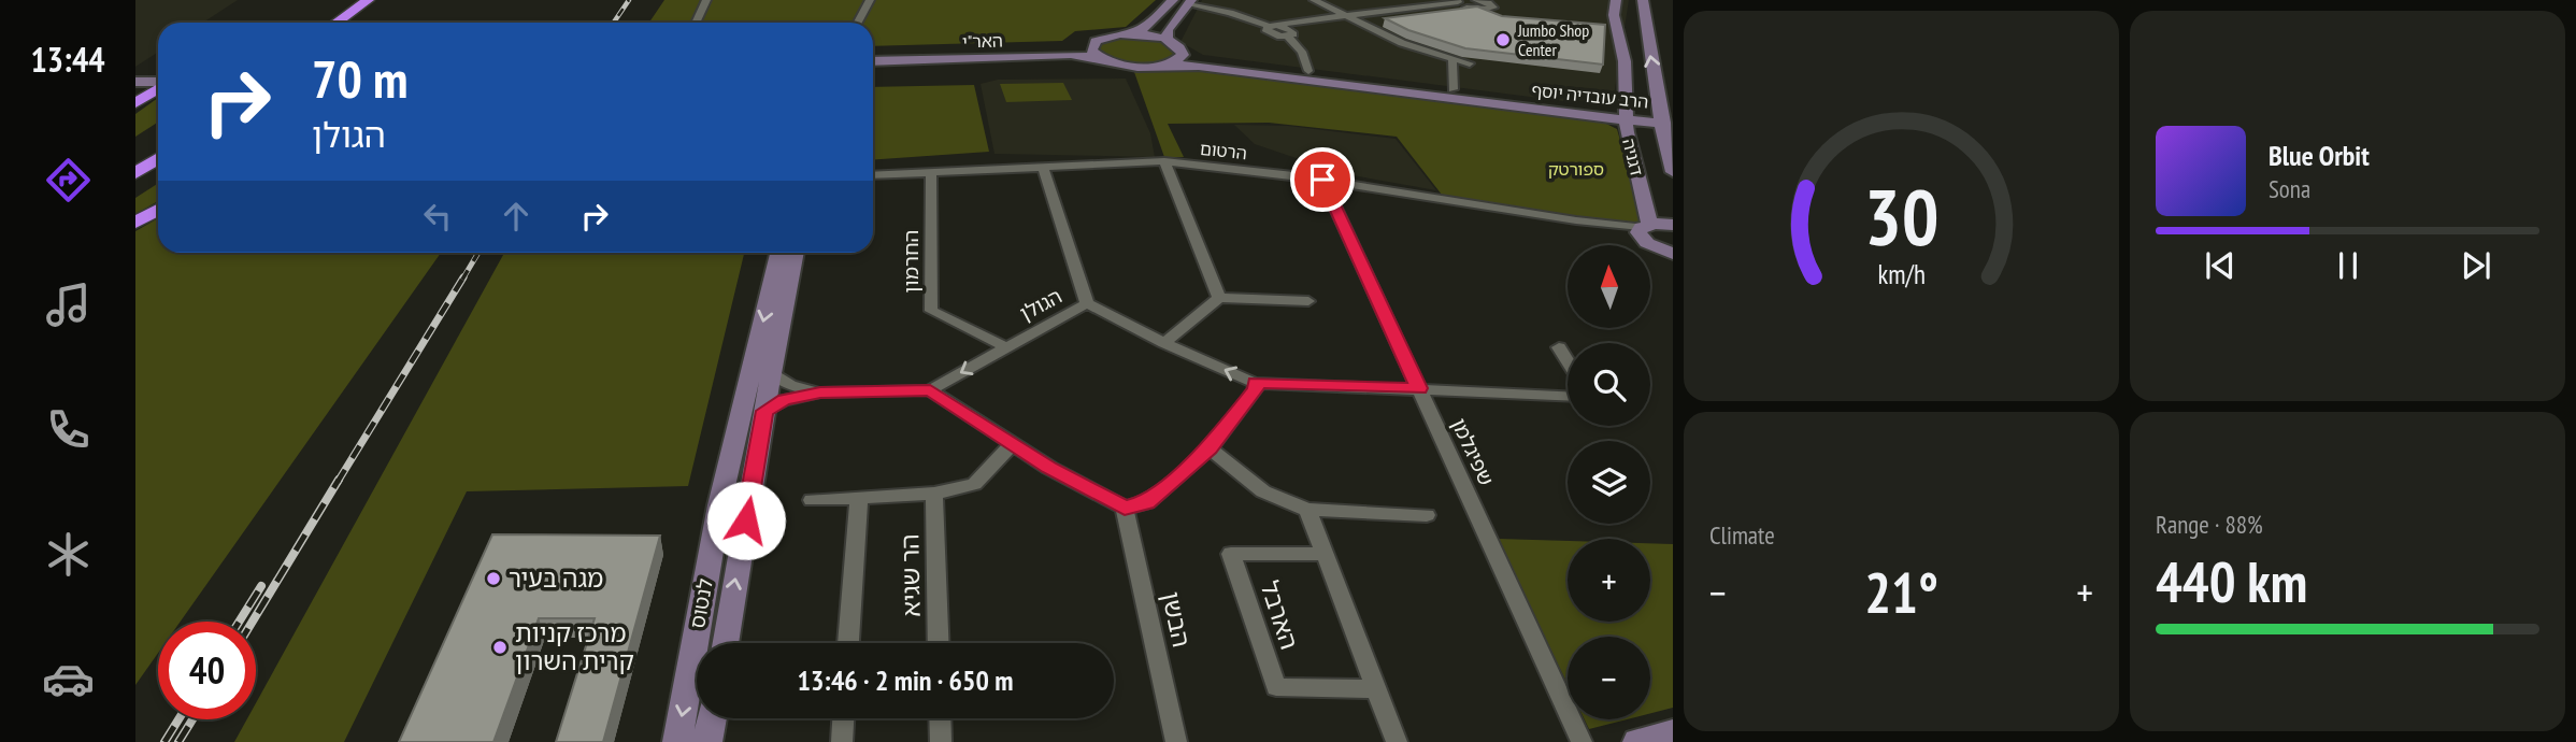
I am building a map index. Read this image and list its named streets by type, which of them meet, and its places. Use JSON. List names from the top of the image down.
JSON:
{
  "streets": {
    "main road": [
      "האר\"י",
      "הרב עובדיה יוסף",
      "דגניה",
      "לנטוס"
    ],
    "street": [
      "הרטום",
      "החרמון",
      "הגולן",
      "שפיגלמן",
      "הר שגיא",
      "הארבל",
      "הבשן"
    ]
  },
  "crossings": [
    ["האר\"י", "הרב עובדיה יוסף"],
    ["הרב עובדיה יוסף", "דגניה"],
    ["הרטום", "דגניה"],
    ["הרטום", "החרמון"],
    ["הרטום", "שפיגלמן"],
    ["החרמון", "הגולן"],
    ["הגולן", "שפיגלמן"],
    ["הגולן", "לנטוס"]
  ],
  "parks": ["ספורטק"],
  "places": ["Jumbo Shop Center", "מגה בעיר", "מרכז קניות קרית השרון"],
  "north": "top",
  "page": {
    "tabs": "13:44",
    "turn": ["70 m", "הגולן"],
    "song": ["Blue Orbit", "Sona"],
    "map_buttons": ["+", "−"],
    "tile": [
      "Climate",
      ["Range · 88%", "440 km"]
    ],
    "heat": ["−", "21°", "+"],
    "limit": "40",
    "trip": "13:46 · 2 min · 650 m",
    "gauge": ["30", "km/h"]
  }
}
